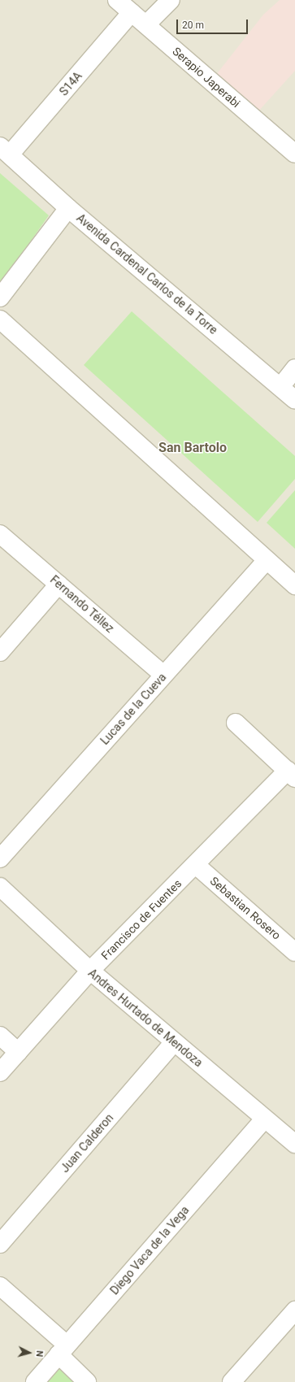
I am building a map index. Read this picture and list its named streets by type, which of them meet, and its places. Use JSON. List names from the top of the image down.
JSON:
{
  "streets": {
    "street": [
      "Serapio Japerabi",
      "S14A",
      "Avenida Cardenal Carlos de la Torre",
      "Fernando Téllez",
      "Lucas de la Cueva",
      "Sebastian Rosero",
      "Francisco de Fuentes",
      "Andres Hurtado de Mendoza",
      "Juan Calderon",
      "Diego Vaca de la Vega"
    ]
  },
  "crossings": [
    ["Serapio Japerabi", "S14A"],
    ["S14A", "Avenida Cardenal Carlos de la Torre"],
    ["Fernando Téllez", "Lucas de la Cueva"],
    ["Sebastian Rosero", "Francisco de Fuentes"],
    ["Francisco de Fuentes", "Andres Hurtado de Mendoza"],
    ["Andres Hurtado de Mendoza", "Juan Calderon"],
    ["Andres Hurtado de Mendoza", "Diego Vaca de la Vega"]
  ],
  "districts": ["San Bartolo"],
  "scale_bar": "20 m",
  "north": "right"
}
